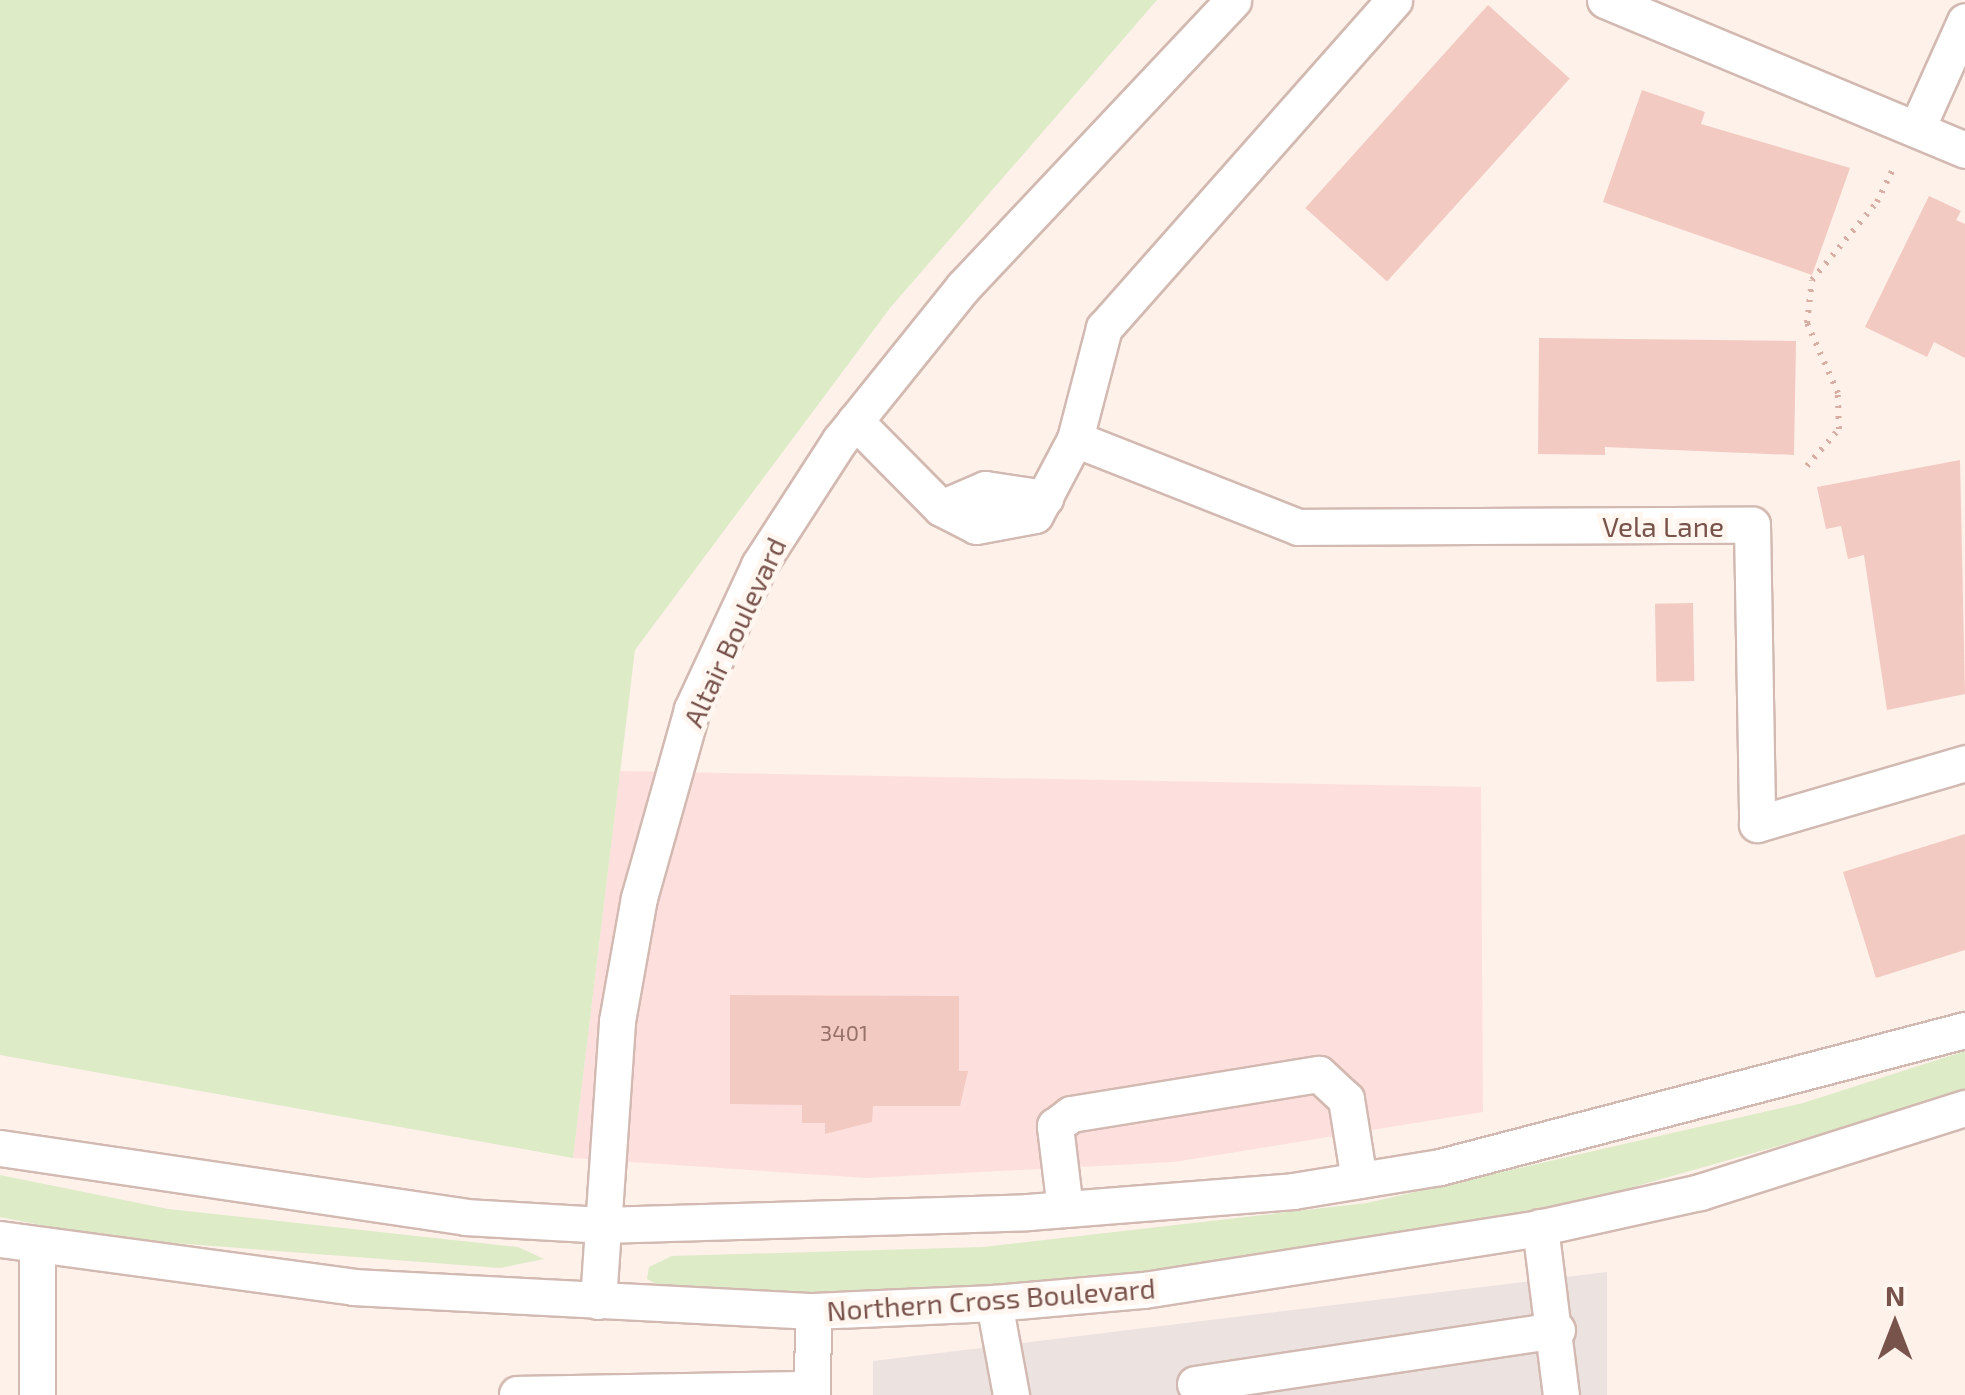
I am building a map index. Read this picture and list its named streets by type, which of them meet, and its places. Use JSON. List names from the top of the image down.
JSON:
{
  "streets": {
    "street": ["Vela Lane", "Altair Boulevard", "Northern Cross Boulevard"]
  },
  "crossings": [
    ["Altair Boulevard", "Northern Cross Boulevard"]
  ],
  "house_numbers": ["3401"],
  "north": "top"
}
